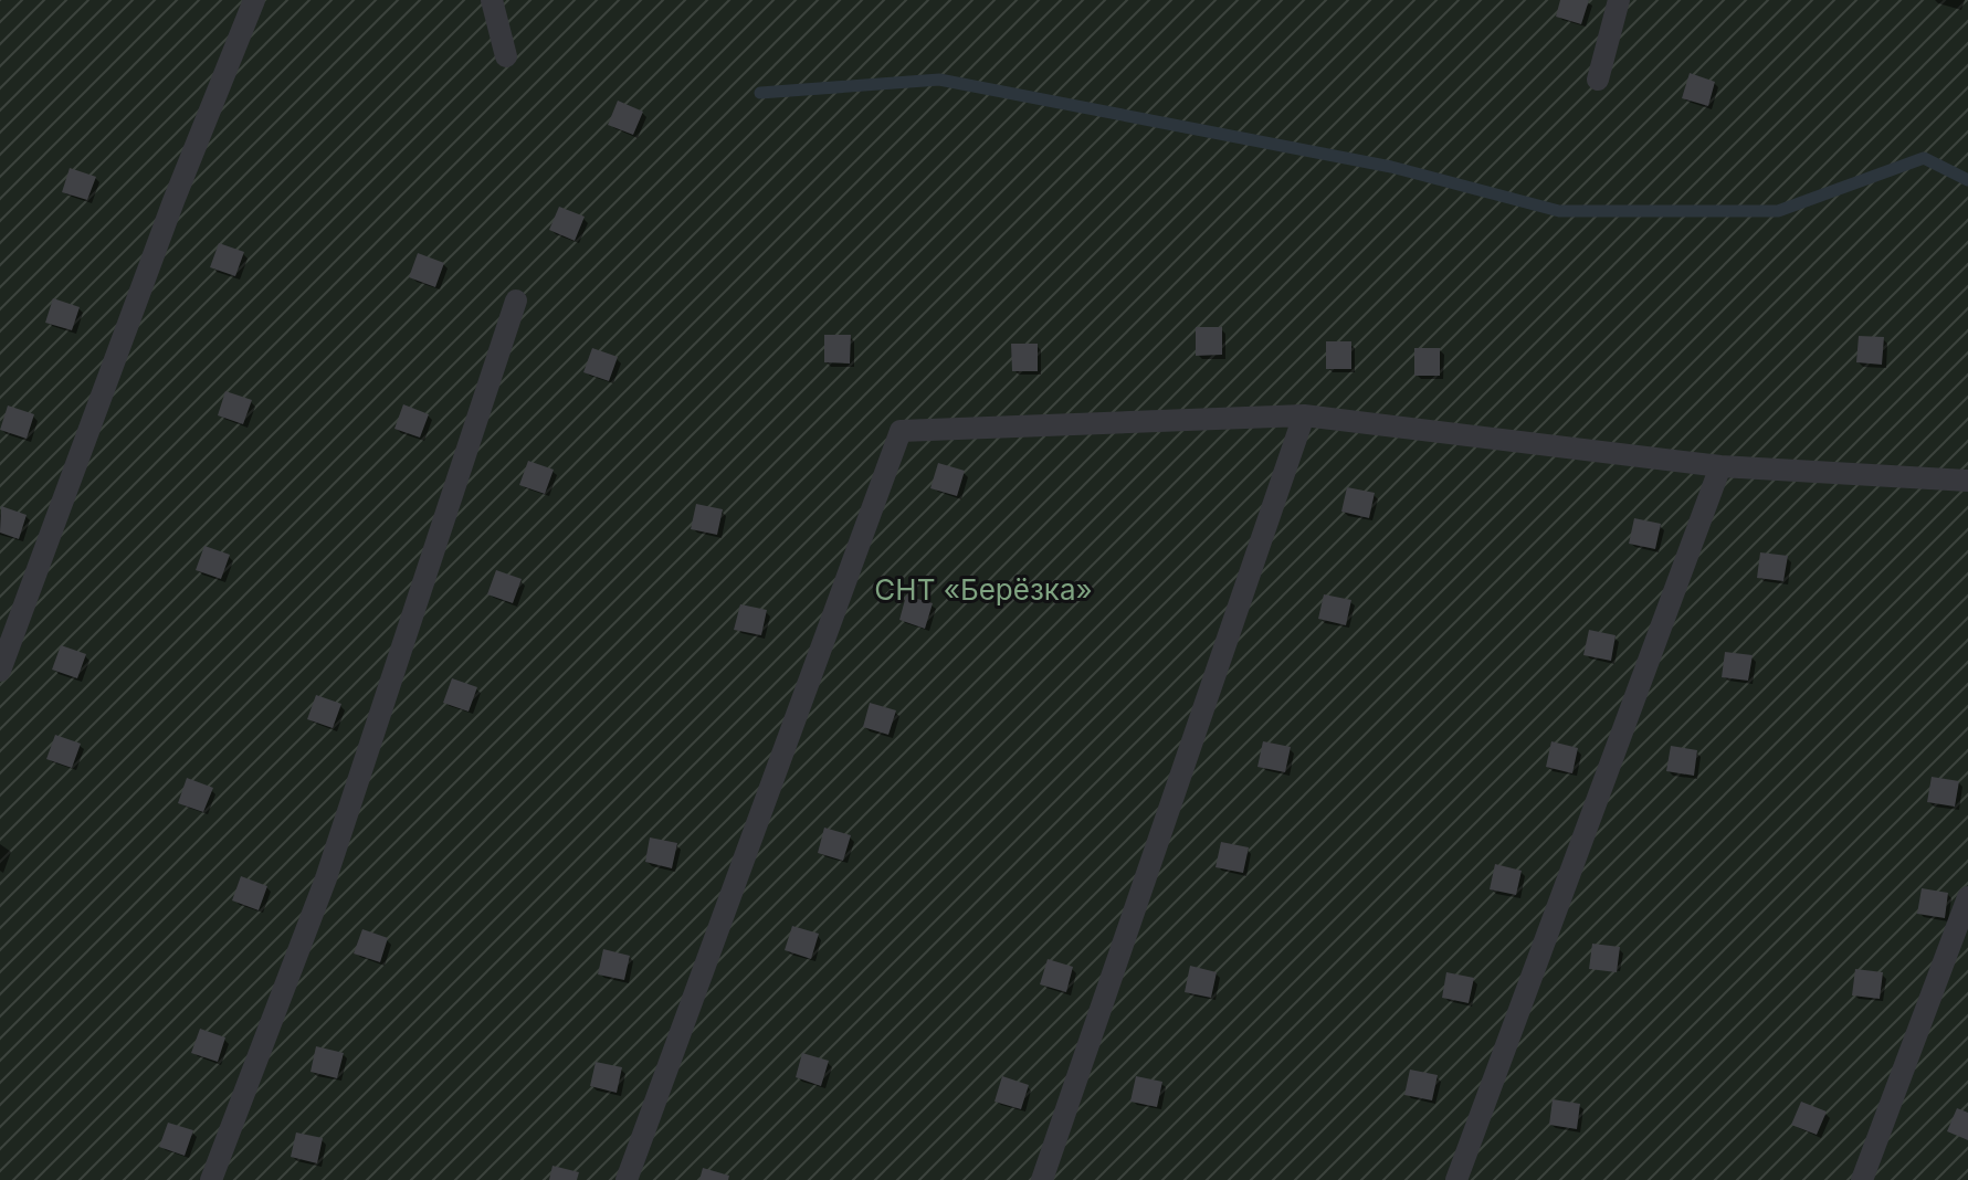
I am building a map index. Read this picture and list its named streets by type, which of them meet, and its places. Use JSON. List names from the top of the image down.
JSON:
{
  "parks": ["СНТ «Берёзка»"]
}
